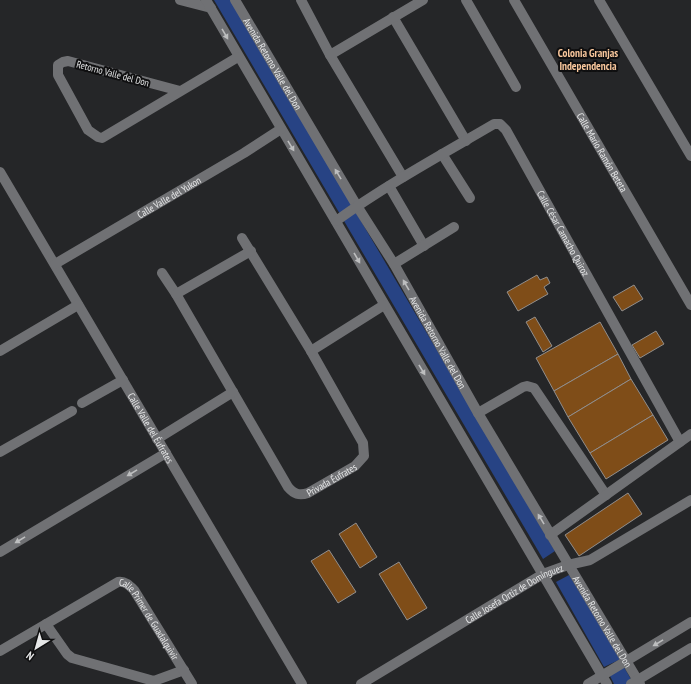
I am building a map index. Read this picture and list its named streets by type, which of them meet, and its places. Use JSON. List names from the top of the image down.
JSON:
{
  "streets": {
    "street": [
      "Avenida Retorno Valle del Don",
      "Retorno Valle del Don",
      "Calle Mario Ramón Beteta",
      "Calle Valle del Yukon",
      "Calle César Camacho Quiroz",
      "Calle Valle del Éufrates",
      "Privada Éufrates",
      "Calle Josefa Ortiz de Domínguez",
      "Calle Primer de Guadalquivir"
    ]
  },
  "crossings": [
    ["Avenida Retorno Valle del Don", "Calle César Camacho Quiroz"],
    ["Avenida Retorno Valle del Don", "Calle Josefa Ortiz de Domínguez"],
    ["Calle Valle del Yukon", "Calle Valle del Éufrates"]
  ],
  "districts": ["Colonia Granjas Independencia"],
  "north": "bottom left"
}
